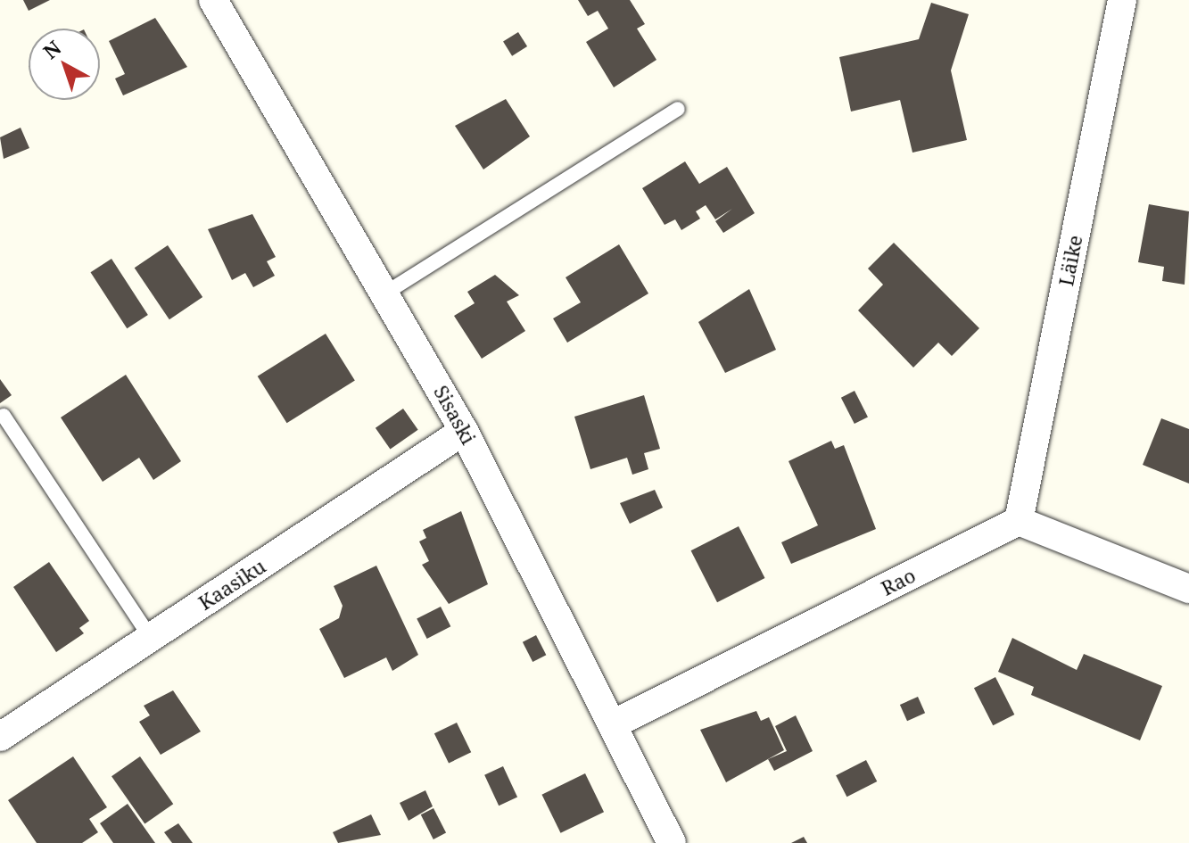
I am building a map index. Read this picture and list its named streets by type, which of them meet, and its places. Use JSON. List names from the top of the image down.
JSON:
{
  "streets": {
    "street": [
      "Läike",
      "Sisaski",
      "Rao",
      "Kaasiku"
    ]
  },
  "crossings": [
    ["Läike", "Rao"],
    ["Sisaski", "Rao"],
    ["Sisaski", "Kaasiku"]
  ],
  "north": "top left"
}
